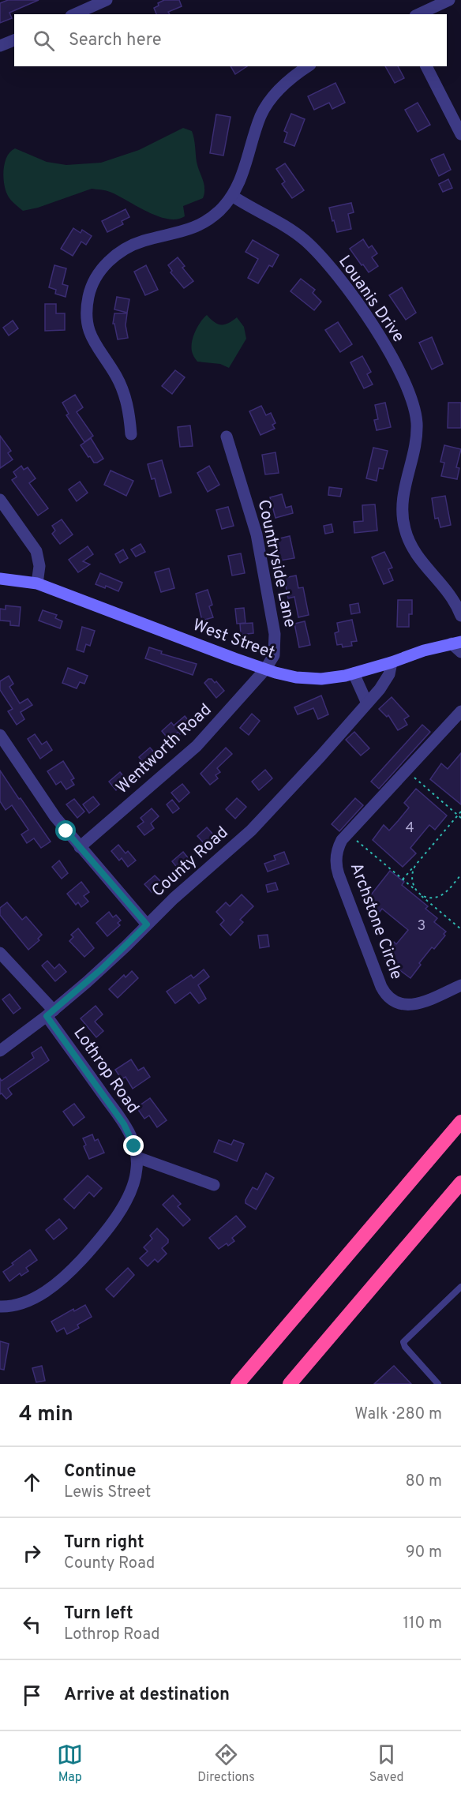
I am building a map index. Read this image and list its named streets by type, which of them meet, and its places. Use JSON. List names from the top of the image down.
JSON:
{
  "streets": {
    "main road": ["West Street"],
    "street": [
      "Louanis Drive",
      "Countryside Lane",
      "Wentworth Road",
      "County Road",
      "Archstone Circle",
      "Lothrop Road"
    ]
  },
  "crossings": [
    ["Countryside Lane", "West Street"],
    ["Countryside Lane", "Wentworth Road"],
    ["West Street", "Wentworth Road"],
    ["West Street", "County Road"],
    ["County Road", "Lothrop Road"]
  ],
  "house_numbers": ["4", "3"],
  "page": {
    "search": "Search here",
    "heading": ["4 min", "Walk · 280 m"],
    "list": [
      ["Continue", "Lewis Street", "80 m"],
      ["Turn right", "County Road", "90 m"],
      ["Turn left", "Lothrop Road", "110 m"],
      "Arrive at destination"
    ],
    "nav": ["Map", "Directions", "Saved"]
  }
}
